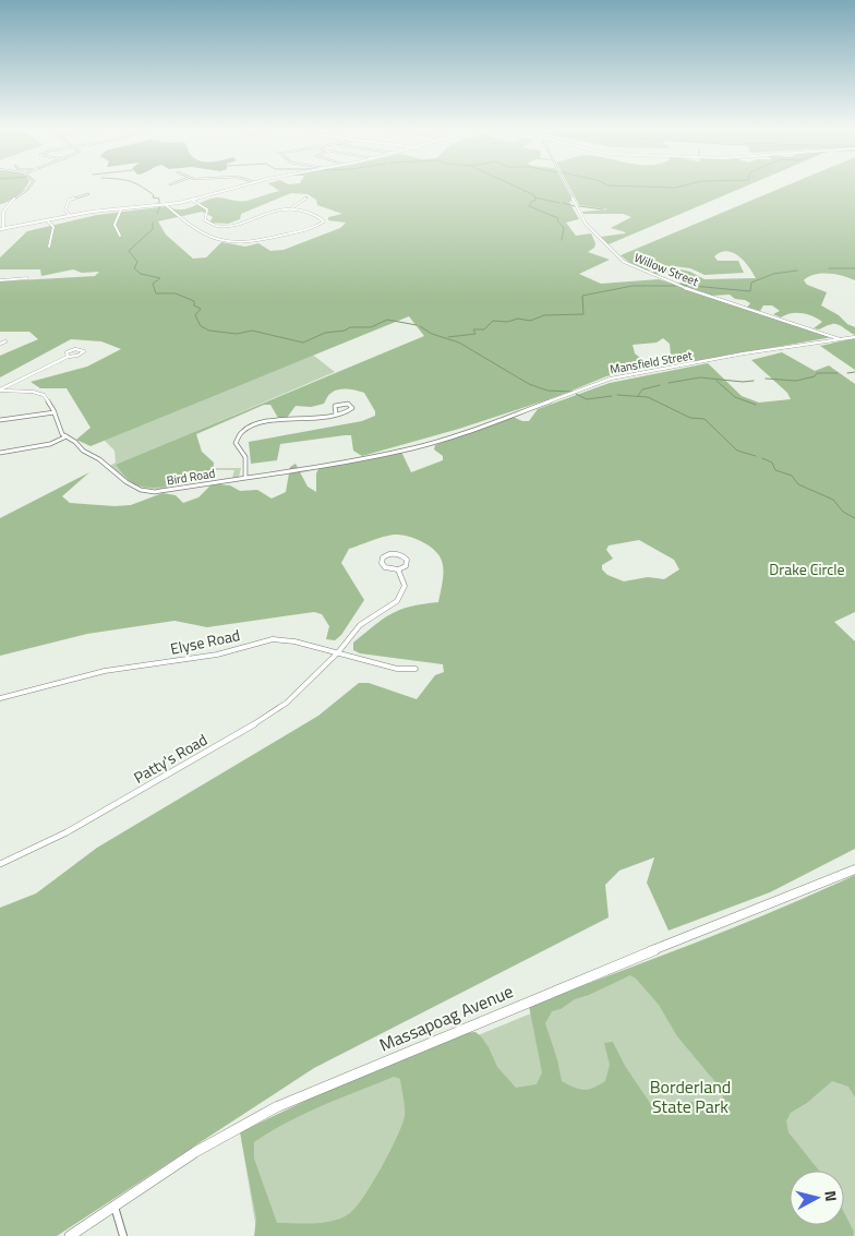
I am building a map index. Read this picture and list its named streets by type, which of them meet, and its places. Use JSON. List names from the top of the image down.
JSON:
{
  "streets": {
    "main road": ["Massapoag Avenue"],
    "street": [
      "Willow Street",
      "Mansfield Street",
      "Bird Road",
      "Elyse Road",
      "Patty's Road"
    ]
  },
  "crossings": [
    ["Willow Street", "Mansfield Street"],
    ["Mansfield Street", "Bird Road"],
    ["Elyse Road", "Patty's Road"]
  ],
  "parks": ["Drake Circle", "Borderland State Park"],
  "north": "right"
}
